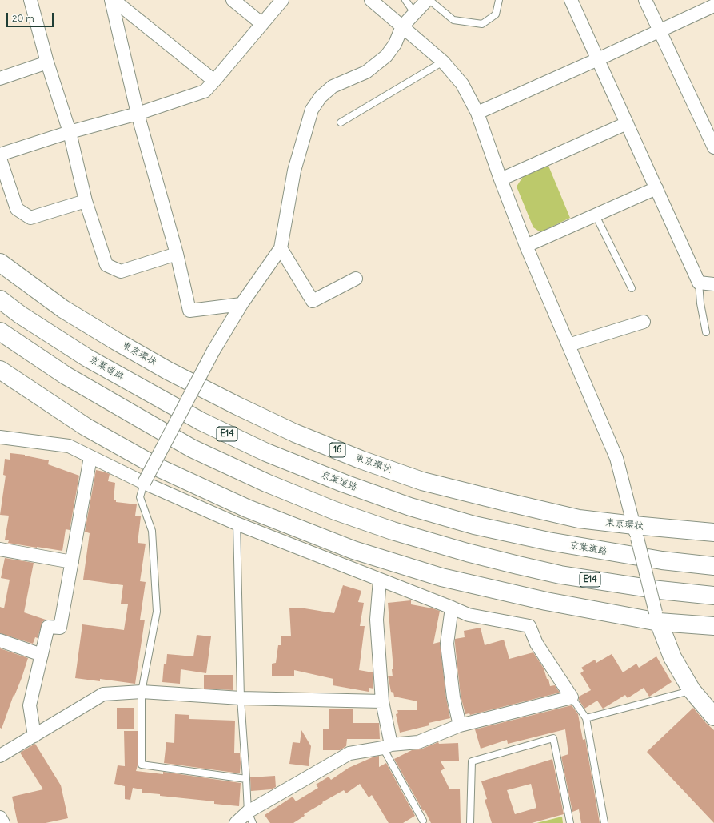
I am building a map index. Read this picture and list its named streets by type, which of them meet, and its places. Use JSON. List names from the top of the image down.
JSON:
{
  "streets": {
    "main road": [
      "東京環状",
      "京葉道路",
      "E14",
      "16"
    ]
  },
  "scale_bar": "20 m"
}
